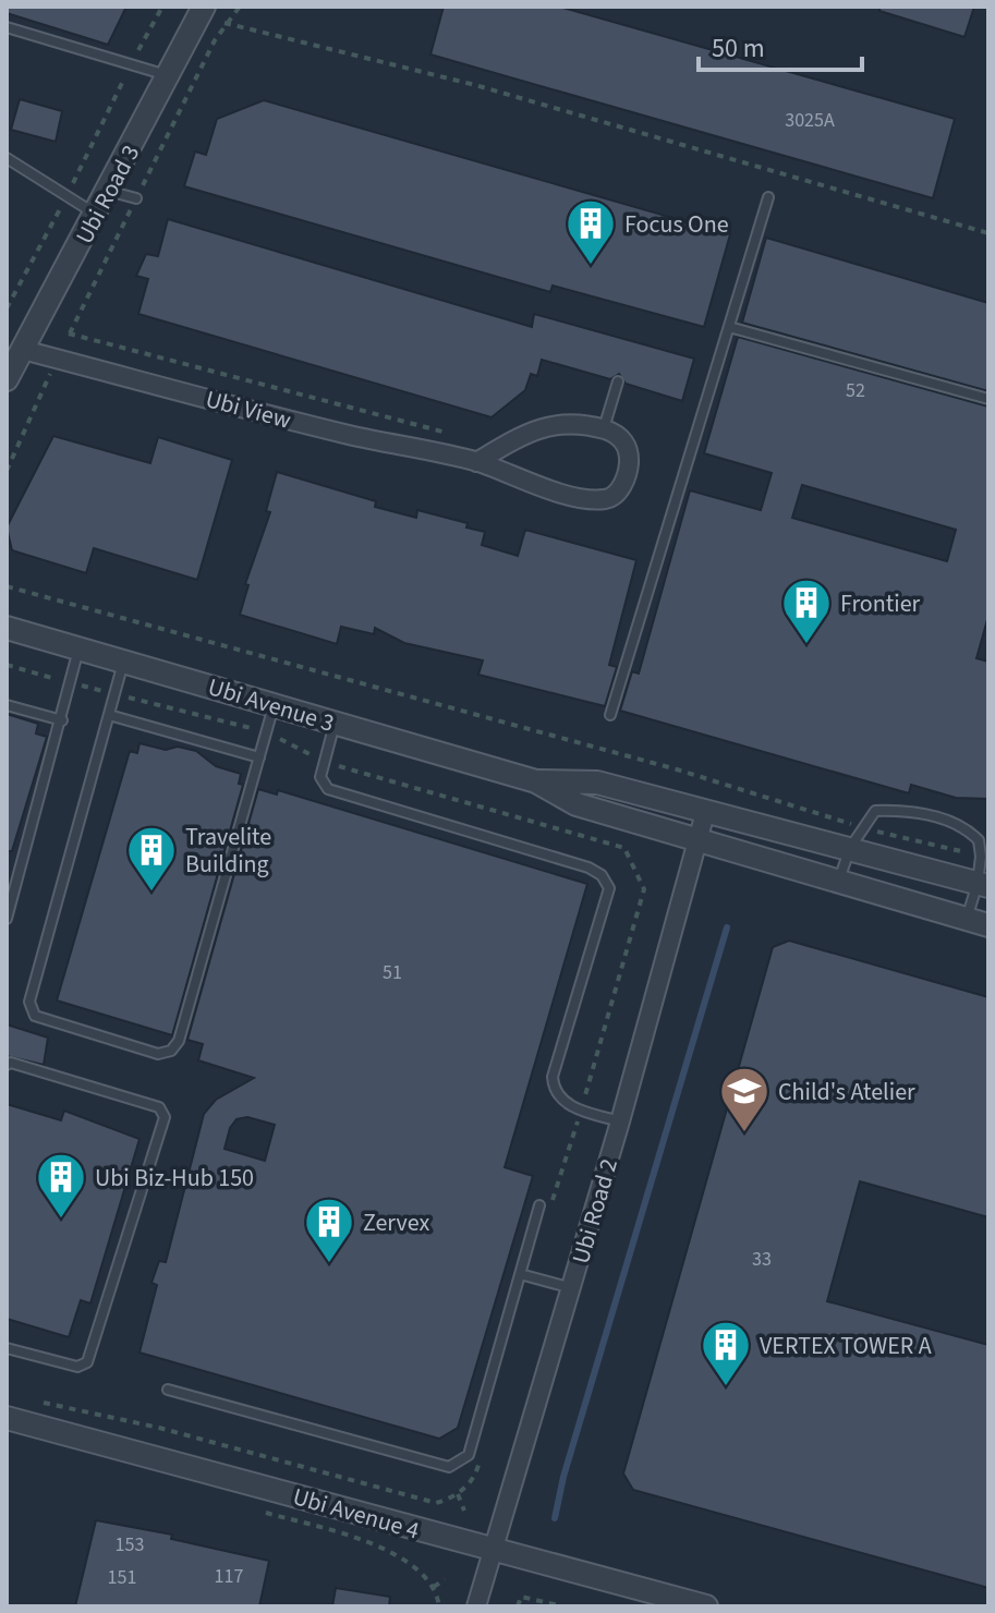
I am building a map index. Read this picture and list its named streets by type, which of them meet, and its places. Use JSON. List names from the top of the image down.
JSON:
{
  "streets": {
    "street": [
      "Ubi Road 3",
      "Ubi View",
      "Ubi Avenue 3",
      "Ubi Road 2",
      "Ubi Avenue 4"
    ]
  },
  "crossings": [
    ["Ubi Road 3", "Ubi View"],
    ["Ubi Avenue 3", "Ubi Road 2"],
    ["Ubi Road 2", "Ubi Avenue 4"]
  ],
  "places": {
    "building": [
      "Focus One",
      "Frontier",
      "Travelite Building",
      "Ubi Biz-Hub 150",
      "Zervex",
      "VERTEX TOWER A"
    ],
    "school or university": ["Child's Atelier"]
  },
  "house_numbers": [
    "3025A",
    "52",
    "51",
    "33",
    "153",
    "117",
    "151"
  ],
  "scale_bar": "50 m"
}
